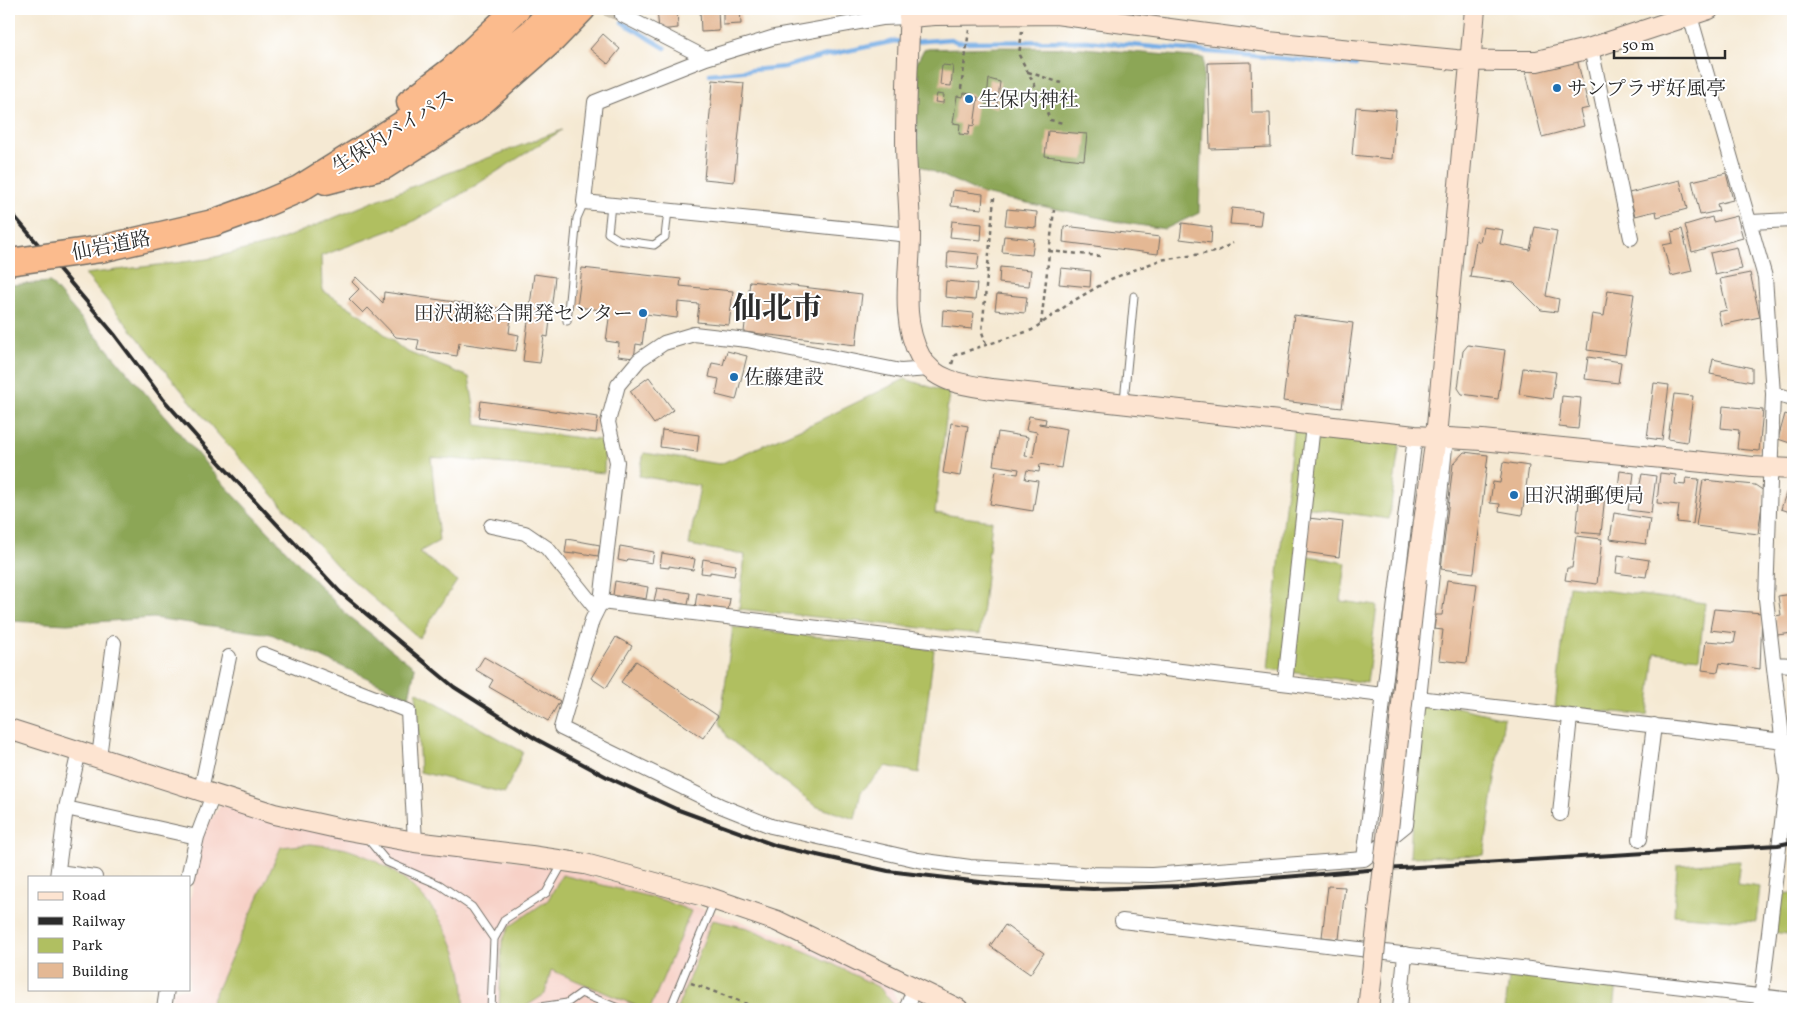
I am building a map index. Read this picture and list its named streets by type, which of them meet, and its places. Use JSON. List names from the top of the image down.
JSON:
{
  "streets": {
    "highway": ["生保内バイパス", "仙岩道路"]
  },
  "crossings": [
    ["生保内バイパス", "仙岩道路"]
  ],
  "districts": ["仙北市"],
  "places": [
    "サンプラザ好風亭",
    "生保内神社",
    "田沢湖総合開発センター",
    "佐藤建設",
    "田沢湖郵便局"
  ],
  "legend": [
    "Road",
    "Railway",
    "Park",
    "Building"
  ],
  "scale_bar": "50 m"
}
